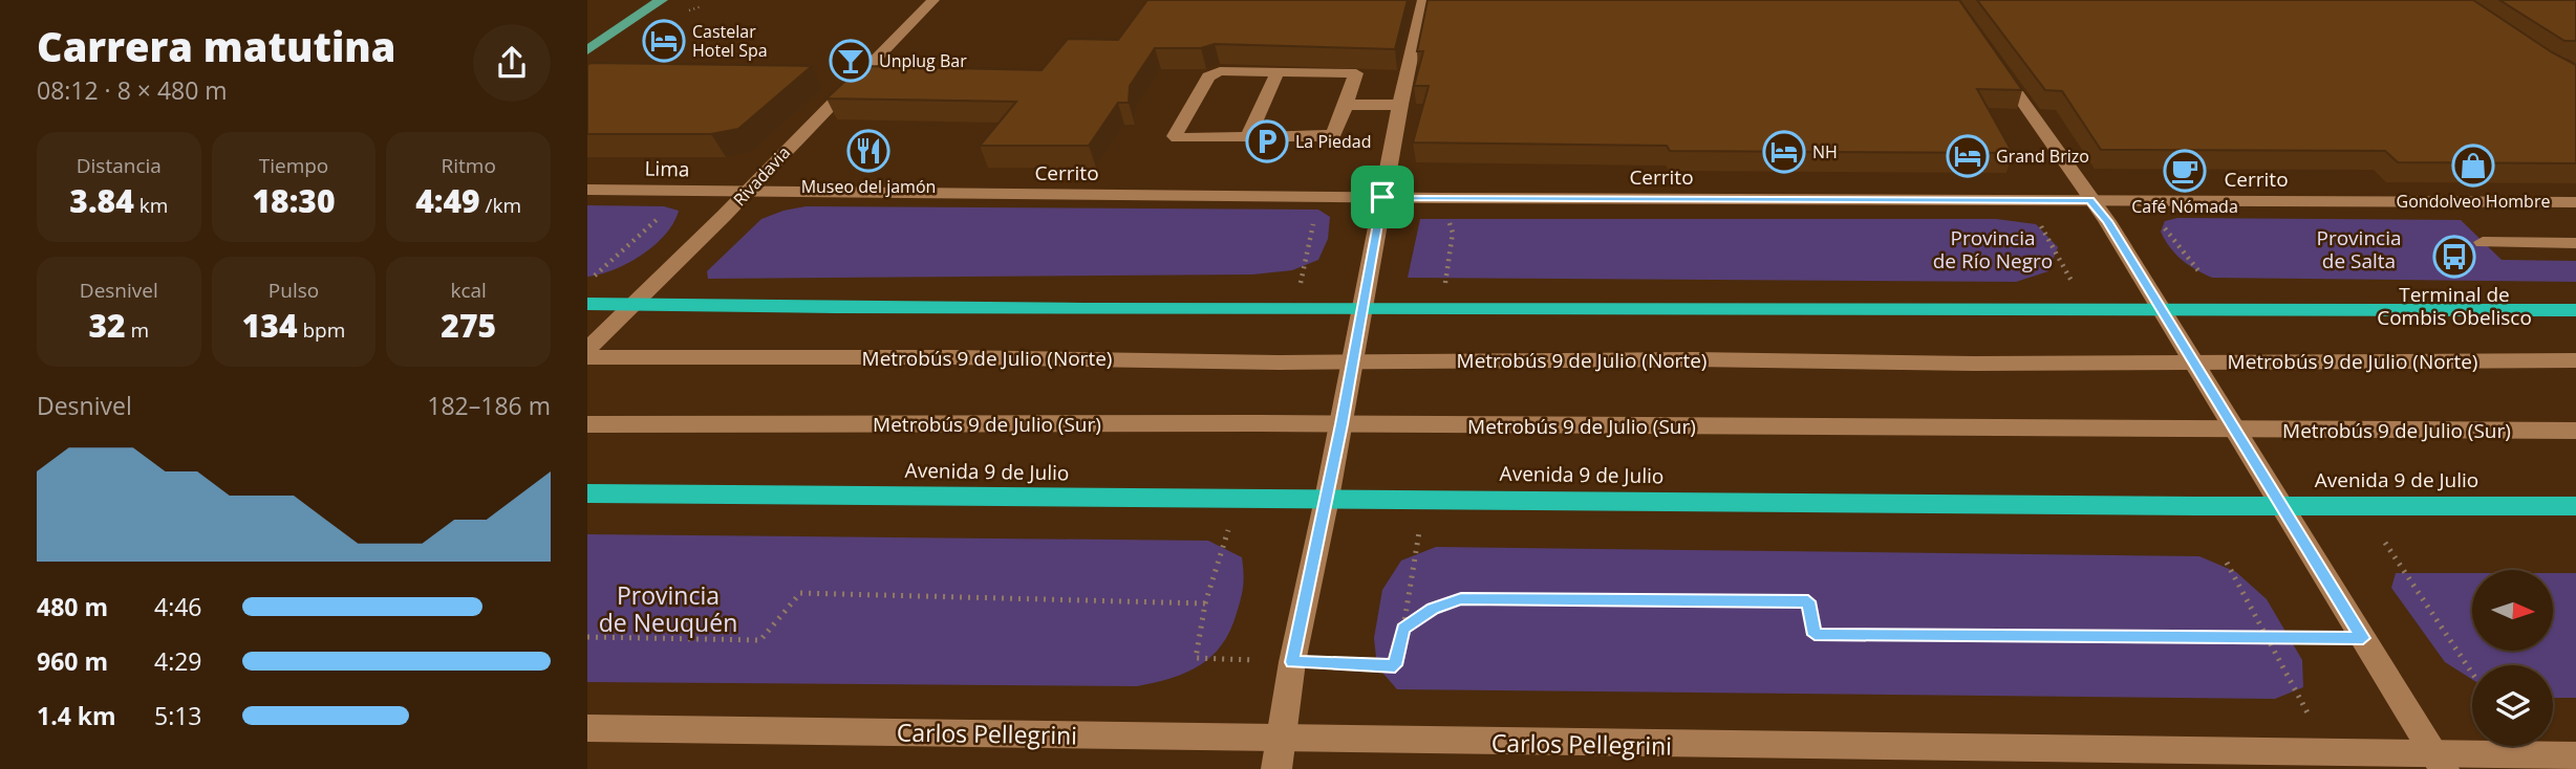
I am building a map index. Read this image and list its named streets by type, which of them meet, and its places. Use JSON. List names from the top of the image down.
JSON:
{
  "streets": {
    "highway": ["Avenida 9 de Julio"],
    "street": [
      "Lima",
      "Cerrito",
      "Rivadavia",
      "Metrobús 9 de Julio (Norte)",
      "Metrobús 9 de Julio (Sur)",
      "Carlos Pellegrini"
    ]
  },
  "crossings": [
    ["Lima", "Cerrito"],
    ["Lima", "Rivadavia"],
    ["Cerrito", "Rivadavia"]
  ],
  "parks": ["Provincia de Río Negro", "Provincia de Salta", "Provincia de Neuquén"],
  "places": {
    "hotel": ["Castelar Hotel Spa", "NH", "Grand Brizo"],
    "bar": ["Unplug Bar"],
    "parking": ["La Piedad"],
    "restaurant": ["Museo del jamón"],
    "shop": ["Gondolveo Hombre"],
    "cafe": ["Café Nómada"],
    "bus stop": ["Terminal de Combis Obelisco"]
  },
  "north": "right",
  "page": {
    "heading": ["Carrera matutina", "08:12 · 8 × 480 m"],
    "stats": [
      ["Distancia", "3.84 km"],
      ["Tiempo", "18:30"],
      ["Ritmo", "4:49 /km"],
      ["Desnivel", "32 m"],
      ["Pulso", "134 bpm"],
      ["kcal", "275"]
    ],
    "chart": ["Desnivel", "182–186 m"],
    "list": [
      {
        "name": "480 m",
        "note": "4:46"
      },
      {
        "name": "960 m",
        "note": "4:29"
      },
      {
        "name": "1.4 km",
        "note": "5:13"
      }
    ]
  }
}
